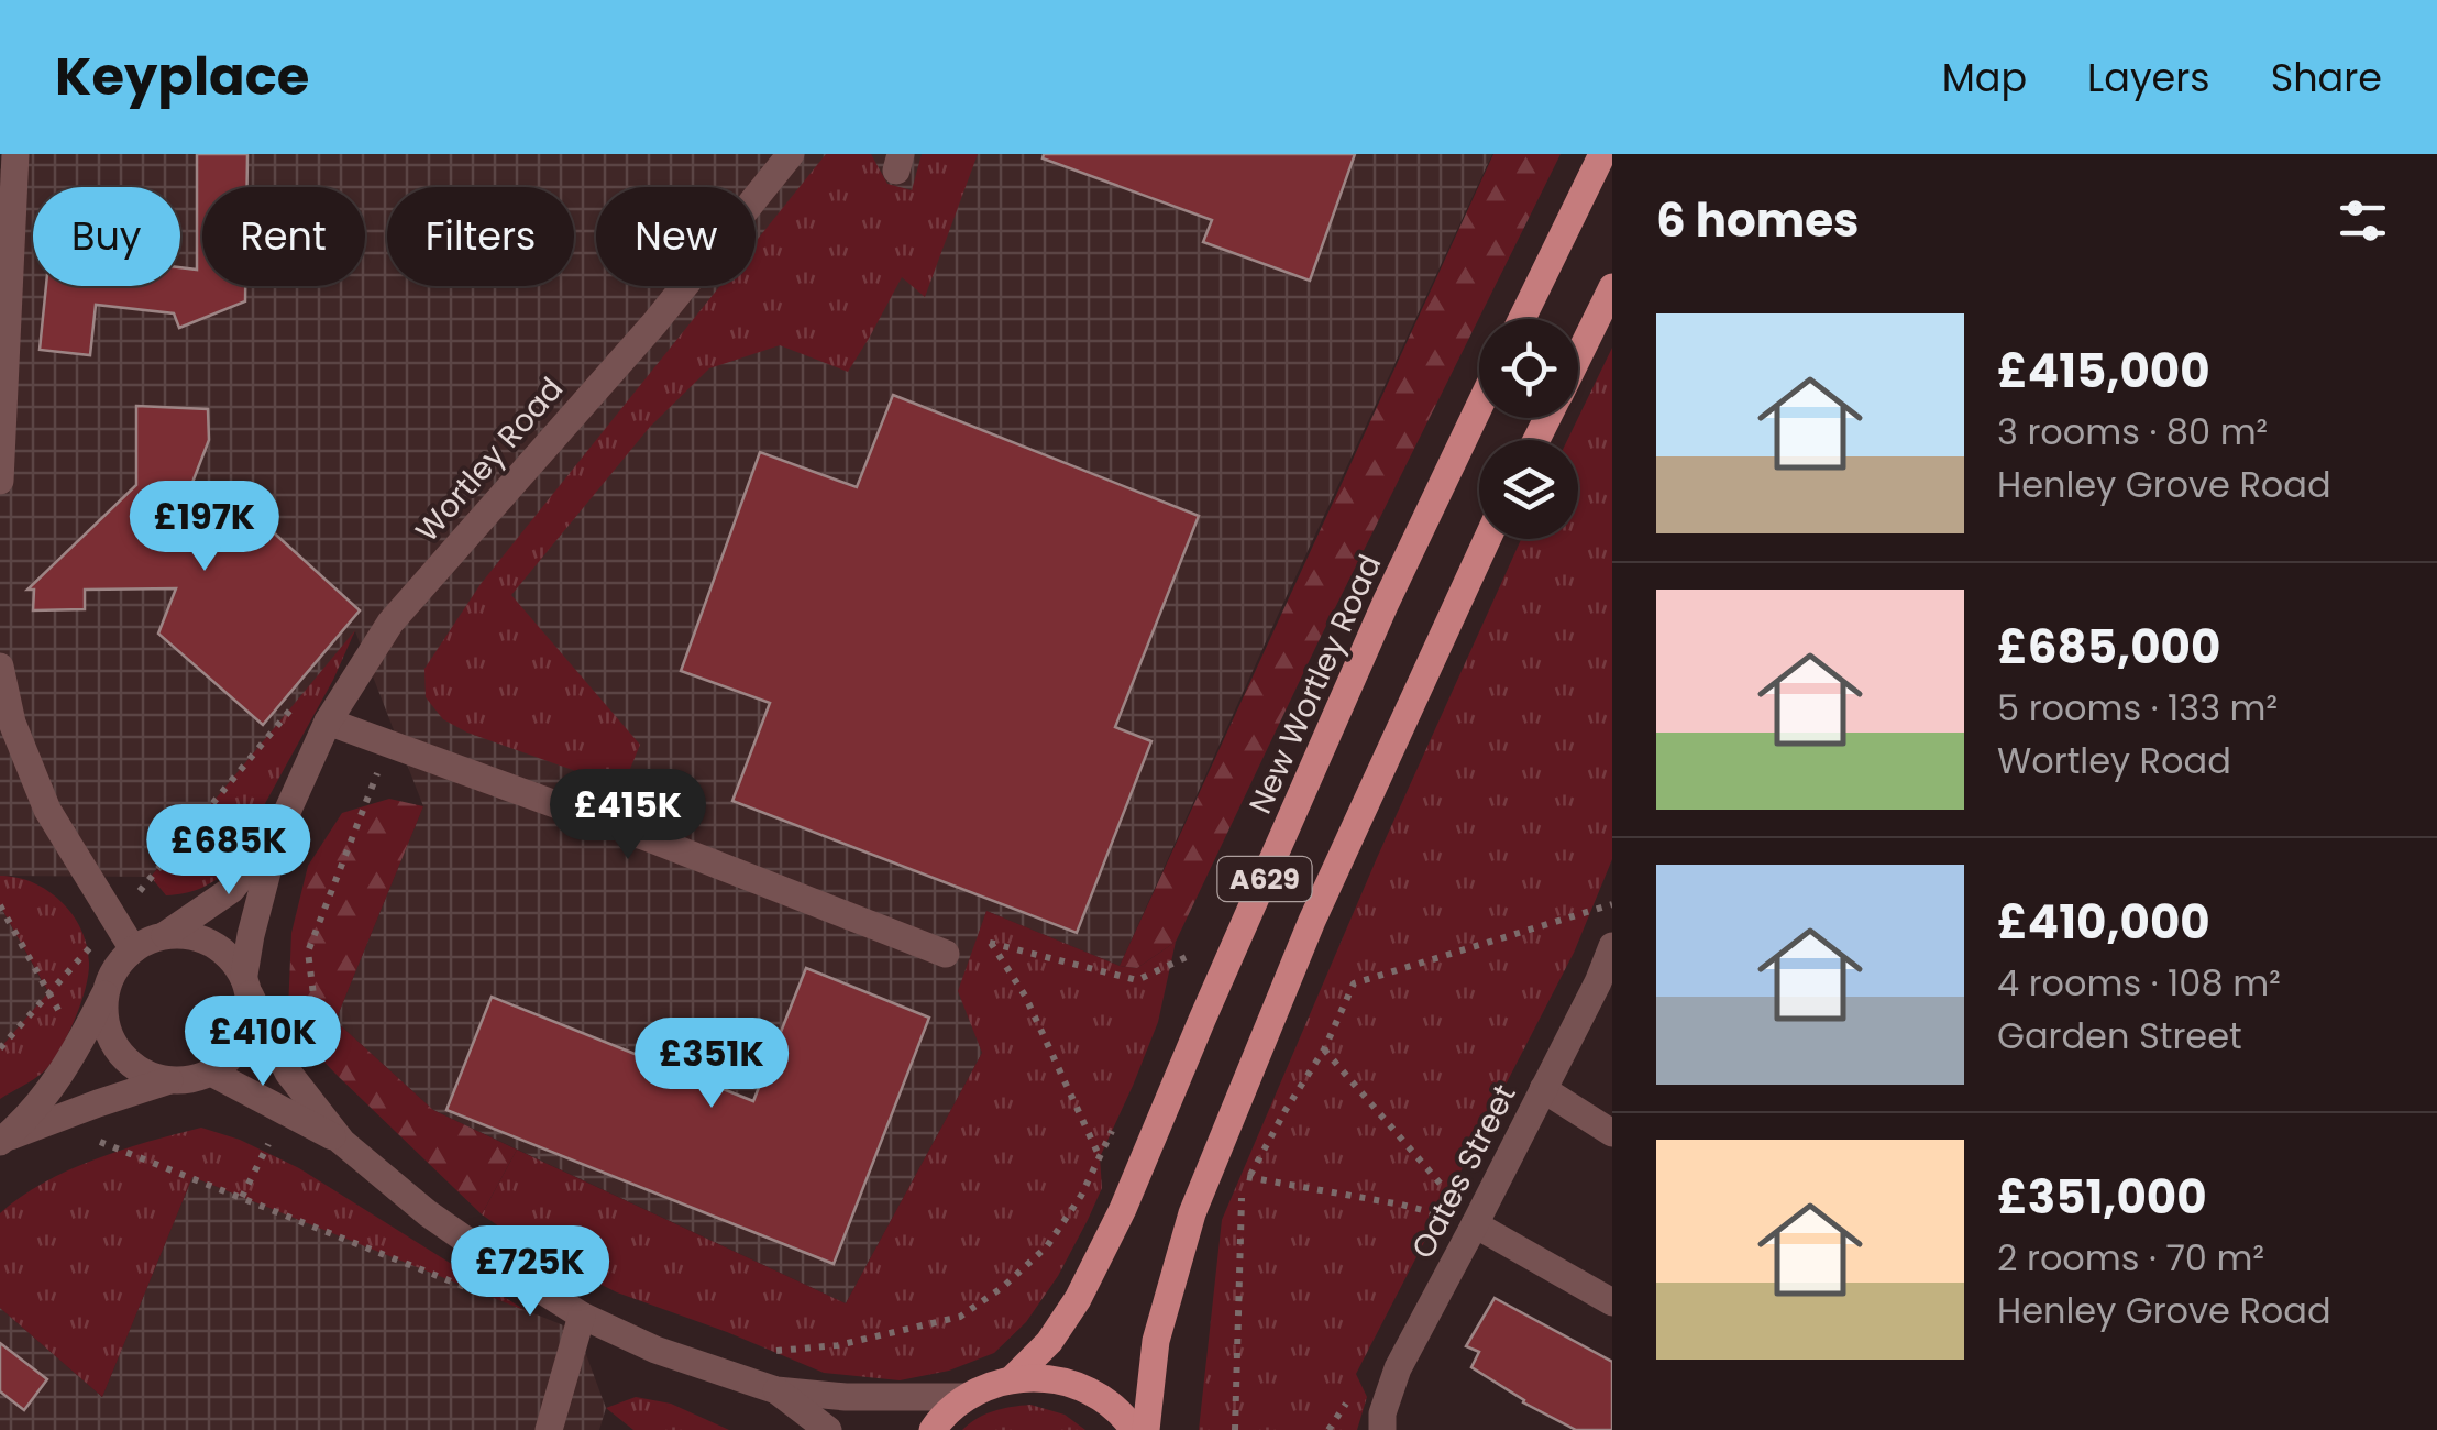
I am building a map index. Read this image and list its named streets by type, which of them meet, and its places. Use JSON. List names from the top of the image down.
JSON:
{
  "streets": {
    "main road": ["New Wortley Road", "A629"],
    "street": ["Wortley Road", "Oates Street"]
  },
  "crossings": [
    ["New Wortley Road", "A629"]
  ],
  "page": {
    "header": "Keyplace",
    "nav": ["Map", "Layers", "Share"],
    "heading": "6 homes",
    "chip": [
      "Buy",
      "Rent",
      "Filters",
      "New"
    ],
    "list": [
      {
        "name": "£415,000",
        "note": "3 rooms · 80 m² · Henley Grove Road"
      },
      {
        "name": "£685,000",
        "note": "5 rooms · 133 m² · Wortley Road"
      },
      {
        "name": "£410,000",
        "note": "4 rooms · 108 m² · Garden Street"
      },
      {
        "name": "£351,000",
        "note": "2 rooms · 70 m² · Henley Grove Road"
      }
    ],
    "price": [
      "£197K",
      "£415K",
      "£685K",
      "£410K",
      "£351K",
      "£725K"
    ]
  }
}
